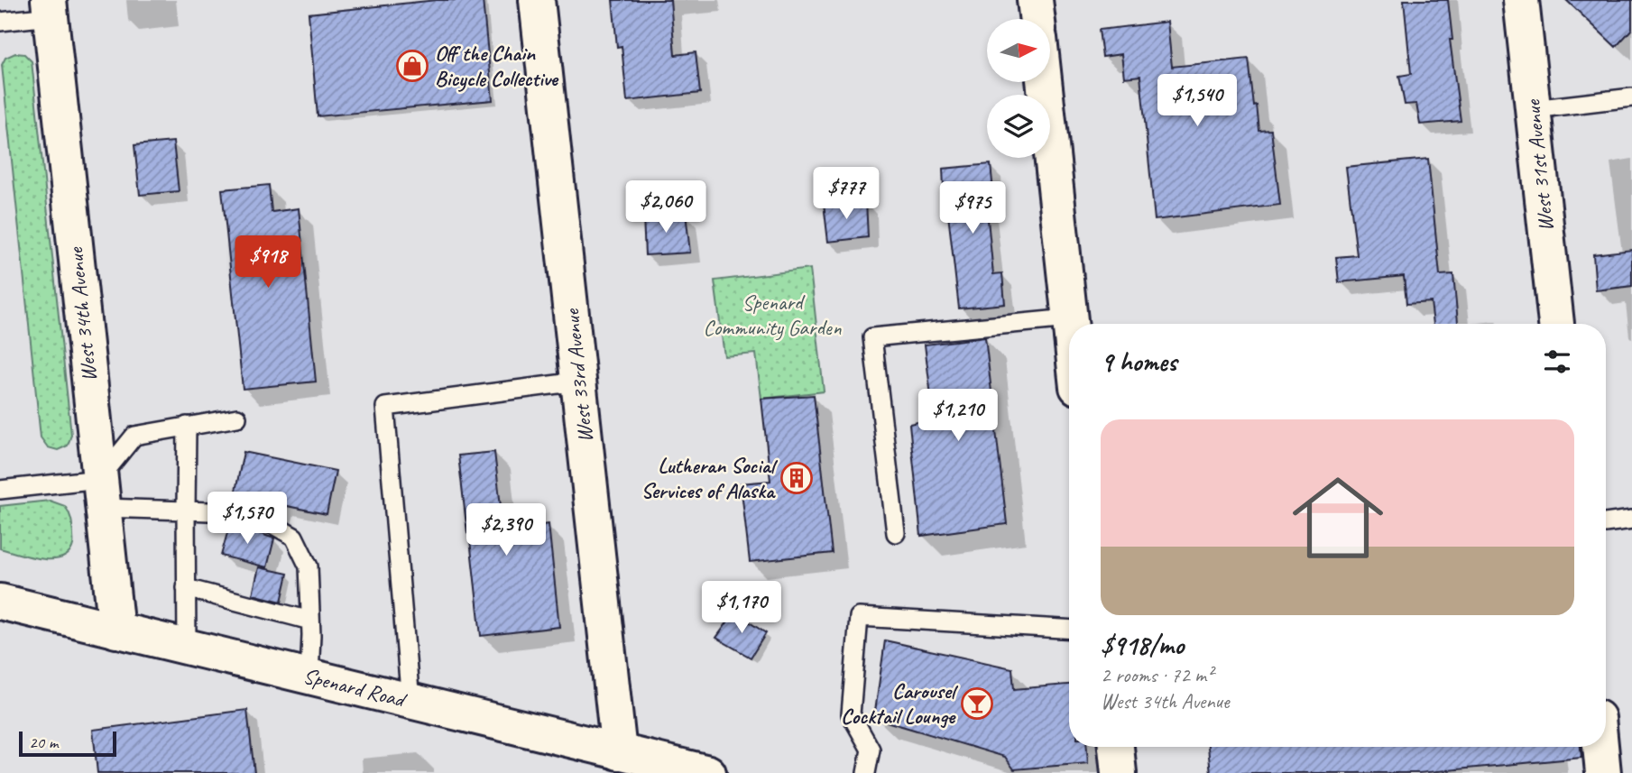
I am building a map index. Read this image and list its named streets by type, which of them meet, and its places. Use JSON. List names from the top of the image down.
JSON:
{
  "streets": {
    "street": [
      "West 31st Avenue",
      "West 34th Avenue",
      "West 33rd Avenue",
      "Spenard Road"
    ]
  },
  "crossings": [
    ["West 34th Avenue", "Spenard Road"],
    ["West 33rd Avenue", "Spenard Road"]
  ],
  "parks": ["Spenard Community Garden"],
  "places": {
    "shop": ["Off the Chain Bicycle Collective"],
    "building": ["Lutheran Social Services of Alaska"],
    "bar": ["Carousel Cocktail Lounge"]
  },
  "scale_bar": "20 m",
  "north": "right",
  "page": {
    "price": [
      "$1,540",
      "$777",
      "$2,060",
      "$975",
      "$918",
      "$1,210",
      "$1,570",
      "$2,390",
      "$1,170"
    ],
    "heading": "9 homes",
    "list": [
      {
        "name": "$918/mo",
        "note": "2 rooms · 72 m² · West 34th Avenue"
      }
    ],
    "scale": "20 m"
  }
}
